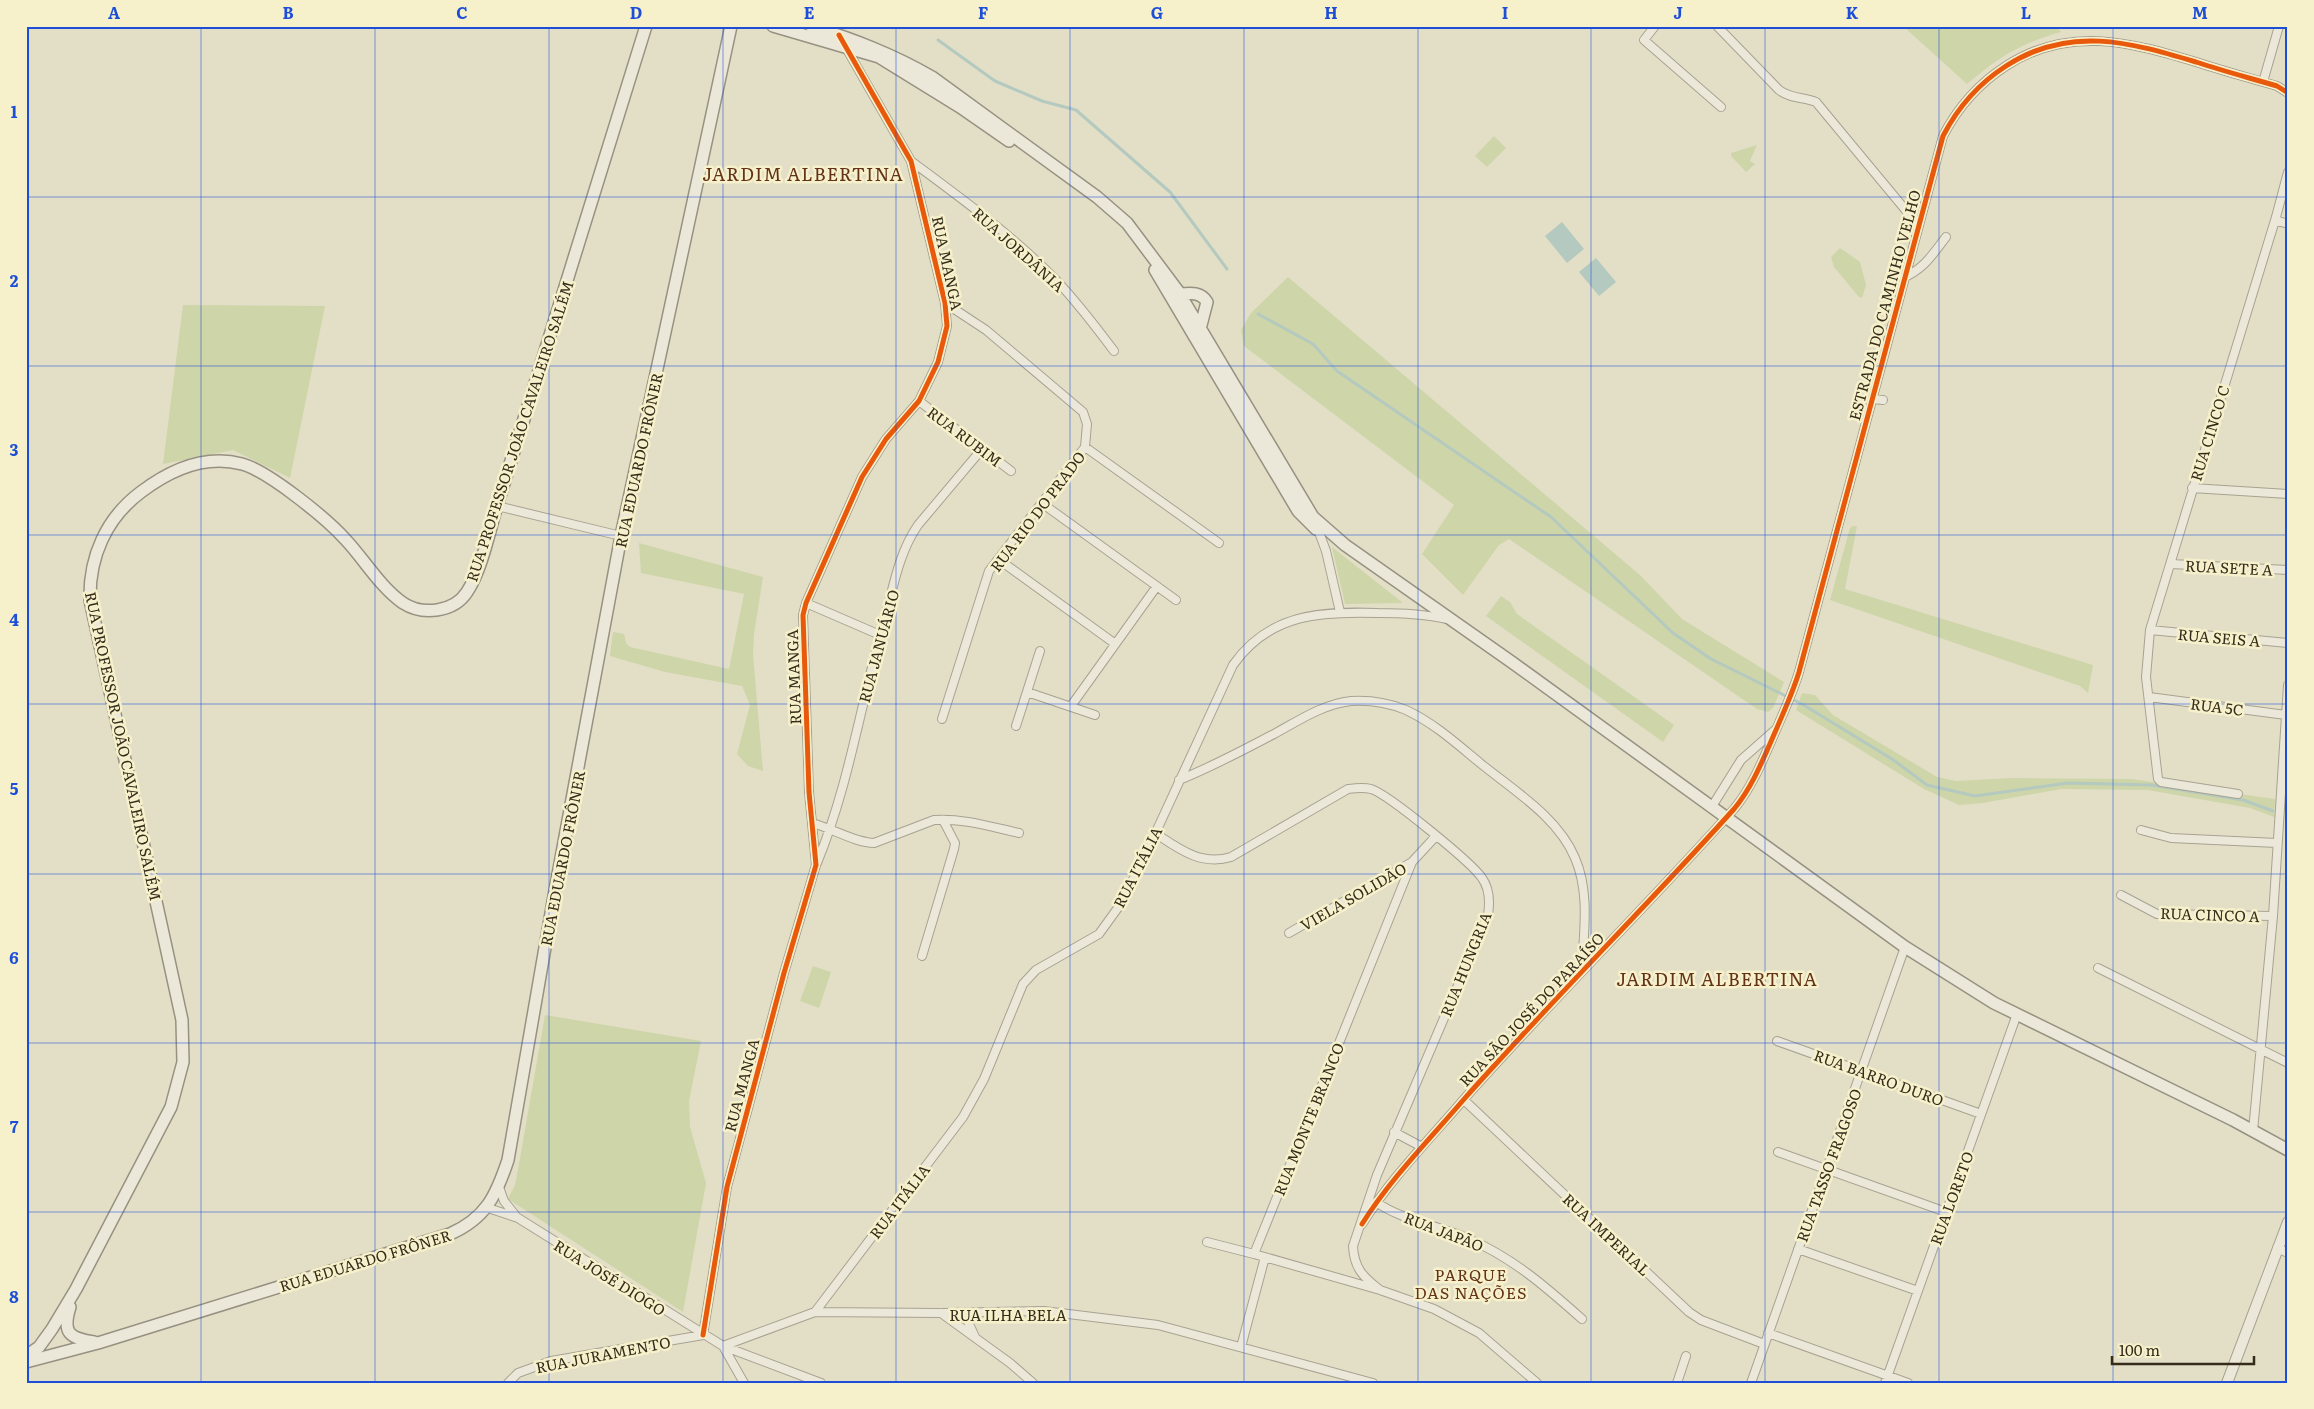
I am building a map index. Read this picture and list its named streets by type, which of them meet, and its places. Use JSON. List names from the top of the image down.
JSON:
{
  "streets": {
    "main road": ["RUA PROFESSOR JOÃO CAVALEIRO SALÉM", "RUA EDUARDO FRÔNER"],
    "street": [
      "RUA JORDÂNIA",
      "RUA MANGA",
      "ESTRADA DO CAMINHO VELHO",
      "RUA CINCO C",
      "RUA RUBIM",
      "RUA RIO DO PRADO",
      "RUA SETE A",
      "RUA SEIS A",
      "RUA JANUÁRIO",
      "RUA 5C",
      "RUA ITÁLIA",
      "VIELA SOLIDÃO",
      "RUA CINCO A",
      "RUA HUNGRIA",
      "RUA SÃO JOSÉ DO PARAÍSO",
      "RUA BARRO DURO",
      "RUA MONTE BRANCO",
      "RUA TASSO FRAGOSO",
      "RUA LORETO",
      "RUA JAPÃO",
      "RUA IMPERIAL",
      "RUA JOSÉ DIOGO",
      "RUA ILHA BELA",
      "RUA JURAMENTO"
    ]
  },
  "crossings": [
    ["RUA JORDÂNIA", "RUA MANGA"],
    ["RUA MANGA", "RUA RUBIM"],
    ["RUA MANGA", "RUA RIO DO PRADO"],
    ["RUA MANGA", "RUA JANUÁRIO"],
    ["RUA MANGA", "RUA JOSÉ DIOGO"],
    ["RUA MANGA", "RUA JURAMENTO"],
    ["ESTRADA DO CAMINHO VELHO", "RUA SÃO JOSÉ DO PARAÍSO"],
    ["RUA PROFESSOR JOÃO CAVALEIRO SALÉM", "RUA EDUARDO FRÔNER"],
    ["RUA CINCO C", "RUA SETE A"],
    ["RUA CINCO C", "RUA SEIS A"],
    ["RUA CINCO C", "RUA 5C"],
    ["RUA RUBIM", "RUA JANUÁRIO"],
    ["RUA EDUARDO FRÔNER", "RUA JOSÉ DIOGO"],
    ["RUA ITÁLIA", "RUA HUNGRIA"],
    ["RUA ITÁLIA", "RUA ILHA BELA"],
    ["VIELA SOLIDÃO", "RUA HUNGRIA"],
    ["VIELA SOLIDÃO", "RUA MONTE BRANCO"],
    ["RUA HUNGRIA", "RUA SÃO JOSÉ DO PARAÍSO"],
    ["RUA SÃO JOSÉ DO PARAÍSO", "RUA JAPÃO"],
    ["RUA SÃO JOSÉ DO PARAÍSO", "RUA IMPERIAL"],
    ["RUA BARRO DURO", "RUA TASSO FRAGOSO"],
    ["RUA BARRO DURO", "RUA LORETO"],
    ["RUA TASSO FRAGOSO", "RUA IMPERIAL"],
    ["RUA JOSÉ DIOGO", "RUA JURAMENTO"]
  ],
  "districts": ["JARDIM ALBERTINA", "JARDIM ALBERTINA", "PARQUE DAS NAÇÕES"],
  "scale_bar": "100 m",
  "grid": {
    "columns": [
      "A",
      "B",
      "C",
      "D",
      "E",
      "F",
      "G",
      "H",
      "I",
      "J",
      "K",
      "L",
      "M"
    ],
    "rows": [
      "1",
      "2",
      "3",
      "4",
      "5",
      "6",
      "7",
      "8"
    ]
  }
}
